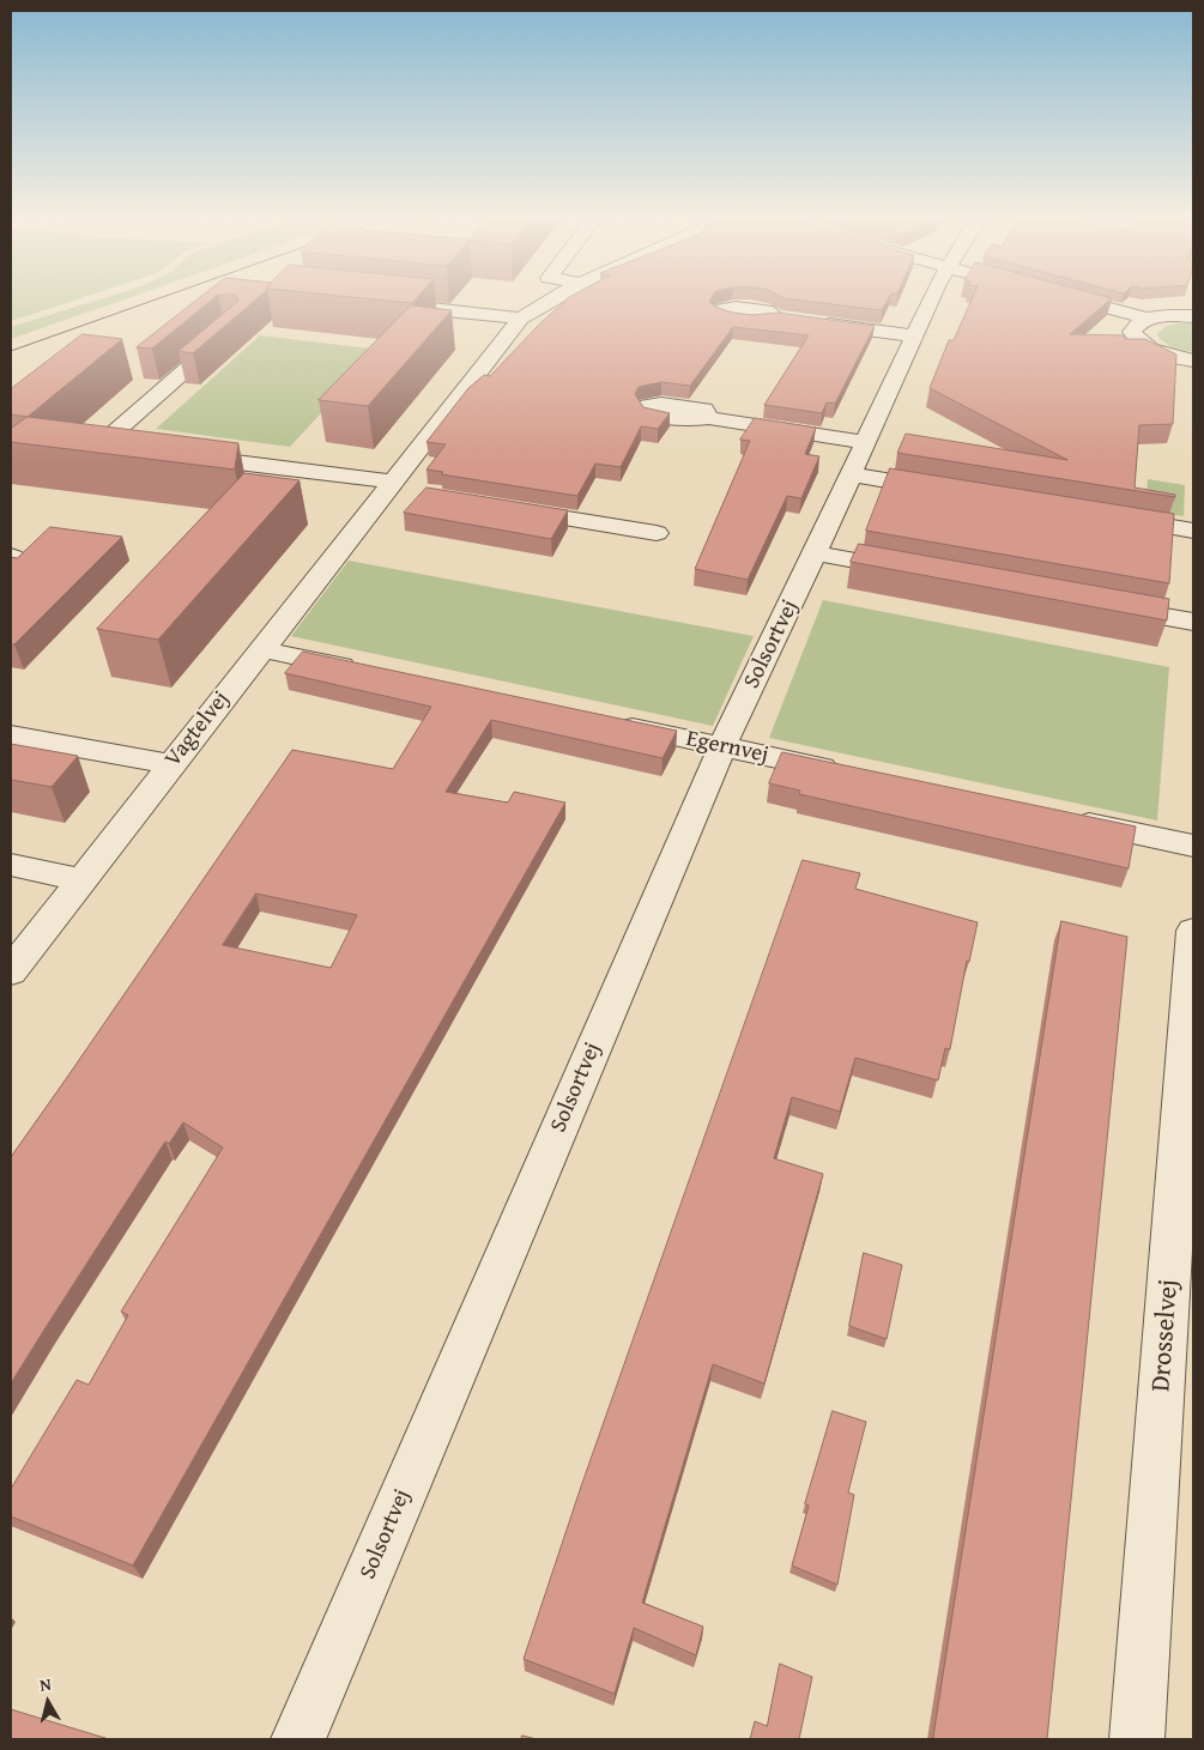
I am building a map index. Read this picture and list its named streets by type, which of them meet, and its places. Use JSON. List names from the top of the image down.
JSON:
{
  "streets": {
    "street": [
      "Solsortvej",
      "Vagtelvej",
      "Egernvej",
      "Drosselvej"
    ]
  },
  "crossings": [
    ["Solsortvej", "Egernvej"]
  ],
  "north": "top"
}
